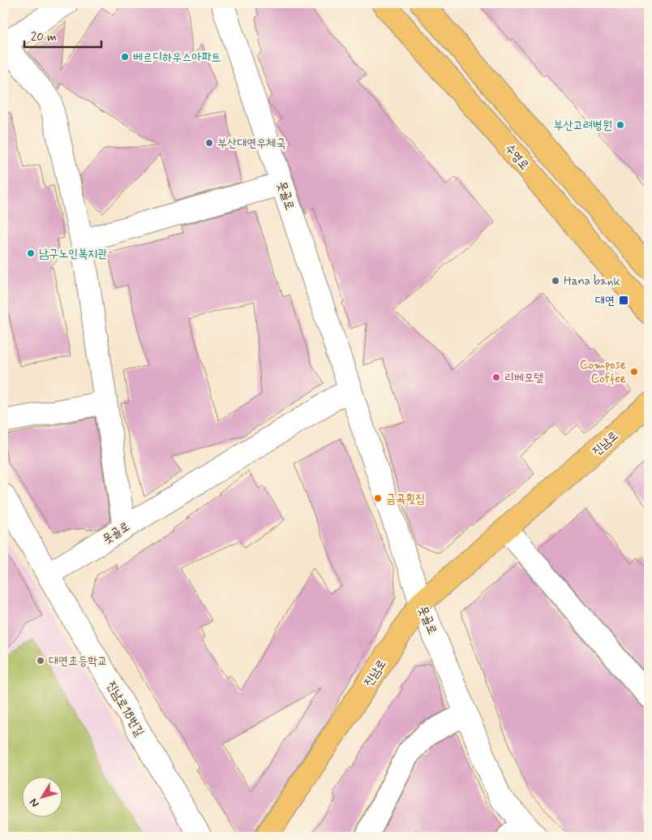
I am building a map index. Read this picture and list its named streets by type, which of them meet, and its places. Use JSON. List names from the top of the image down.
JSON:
{
  "streets": {
    "main road": ["수영로", "진남로"],
    "street": ["못골로", "진남로18번길"]
  },
  "crossings": [
    ["못골로", "진남로"],
    ["못골로", "진남로18번길"]
  ],
  "places": {
    "other": [
      "베르디하우스아파트",
      "부산고려병원",
      "부산대연우체국",
      "남구노인복지관",
      "Hana bank",
      "Compose Coffee",
      "리베모텔",
      "금곡횟집",
      "대연초등학교"
    ],
    "transit": ["대연"]
  },
  "scale_bar": "20 m",
  "north": "bottom left"
}
